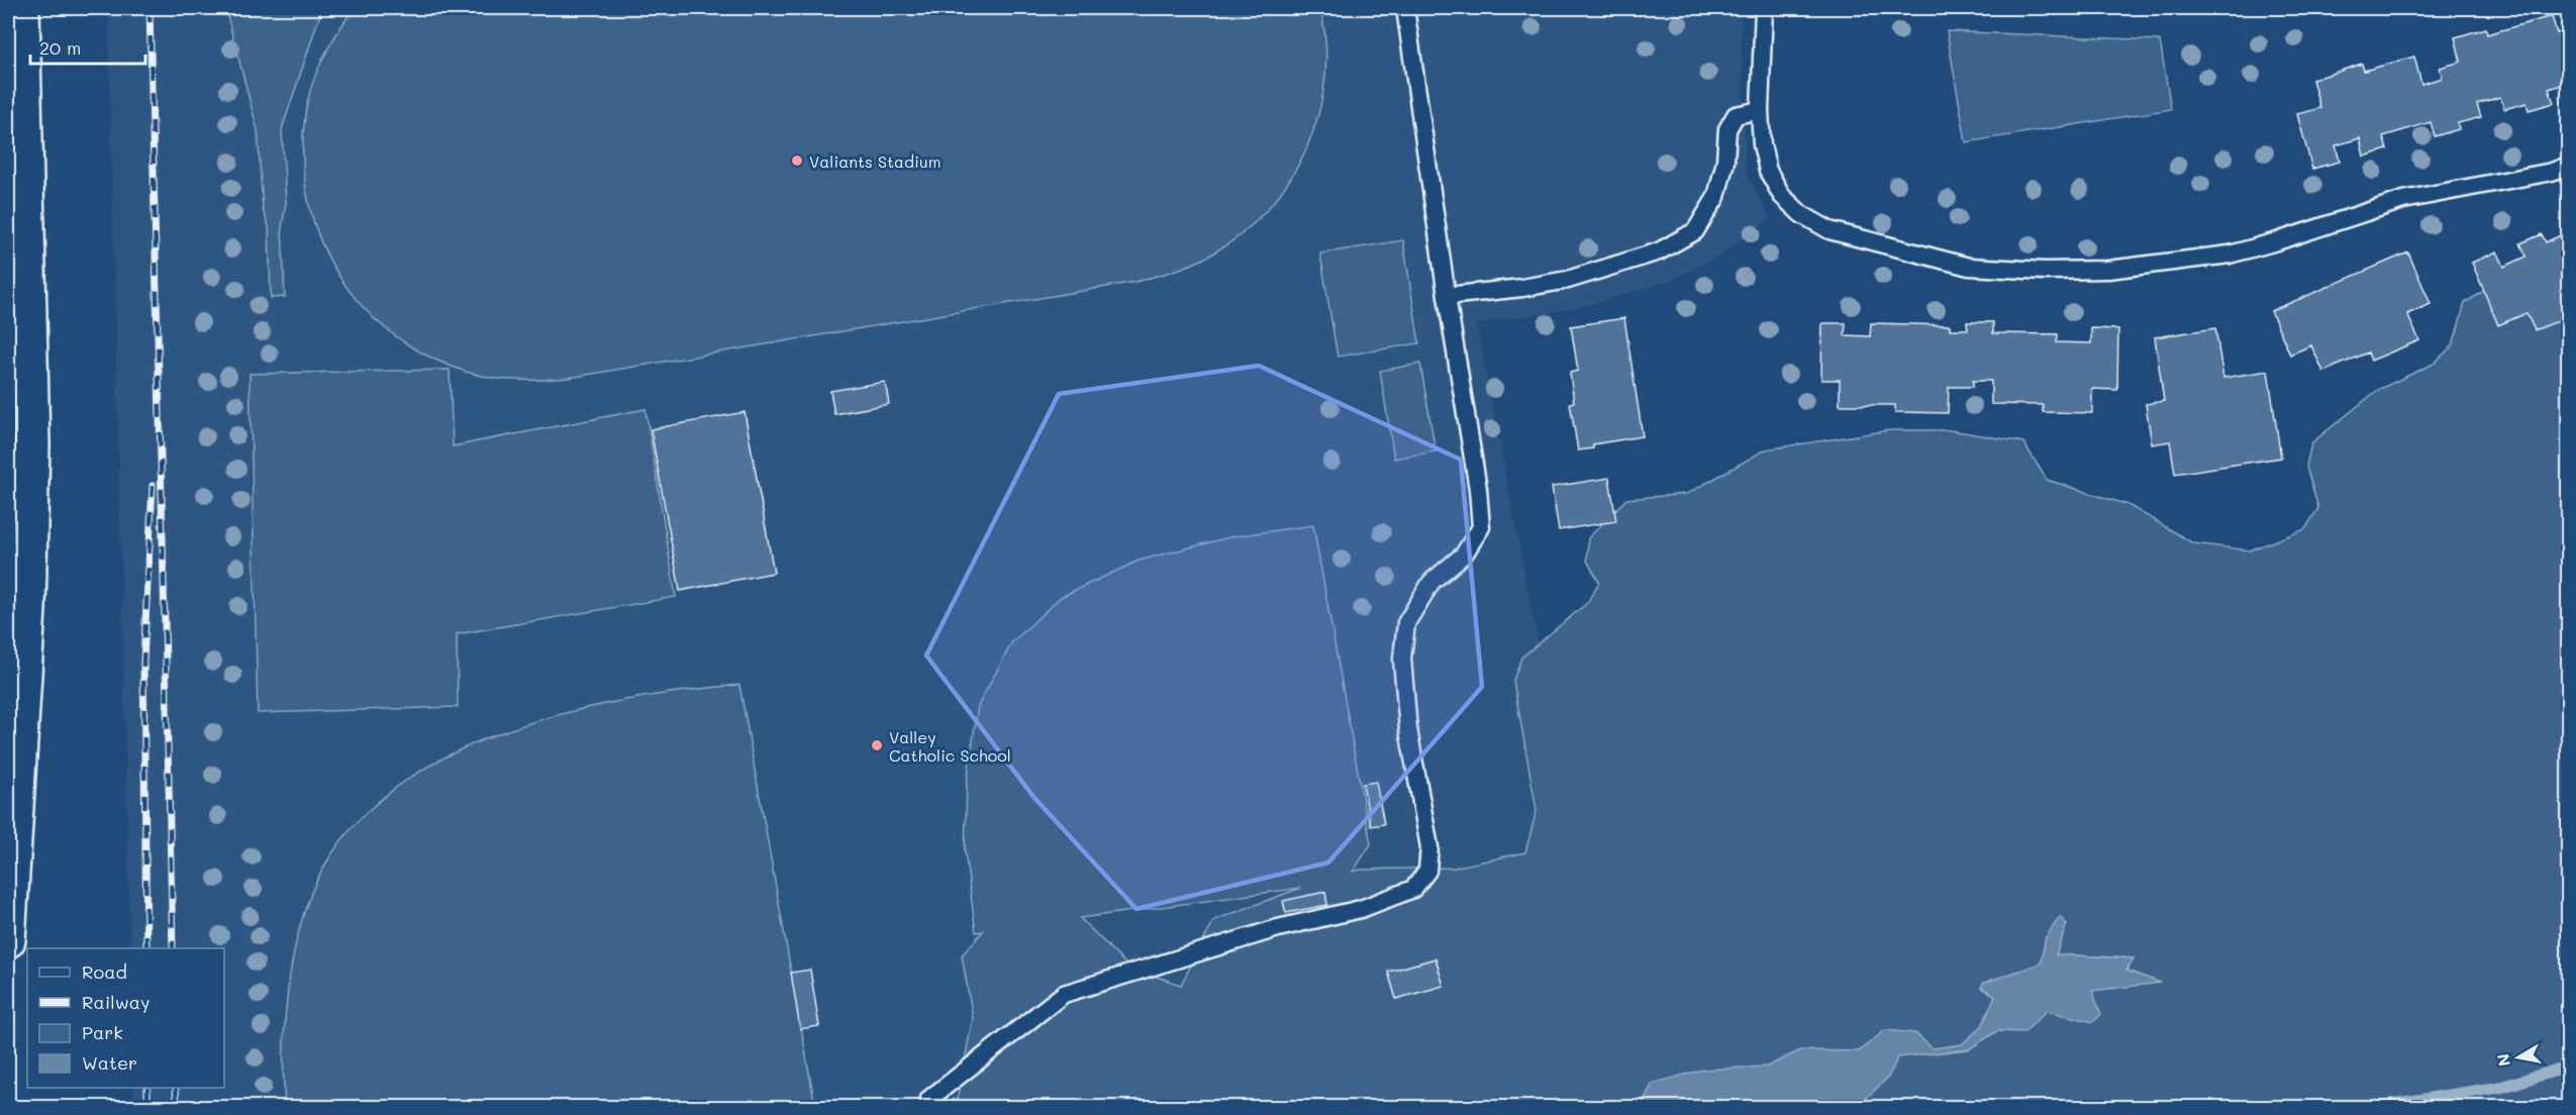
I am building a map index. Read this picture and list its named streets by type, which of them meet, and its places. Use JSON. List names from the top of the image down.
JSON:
{
  "places": ["Valiants Stadium", "Valley Catholic School"],
  "legend": [
    "Road",
    "Railway",
    "Park",
    "Water"
  ],
  "scale_bar": "20 m",
  "north": "left"
}
